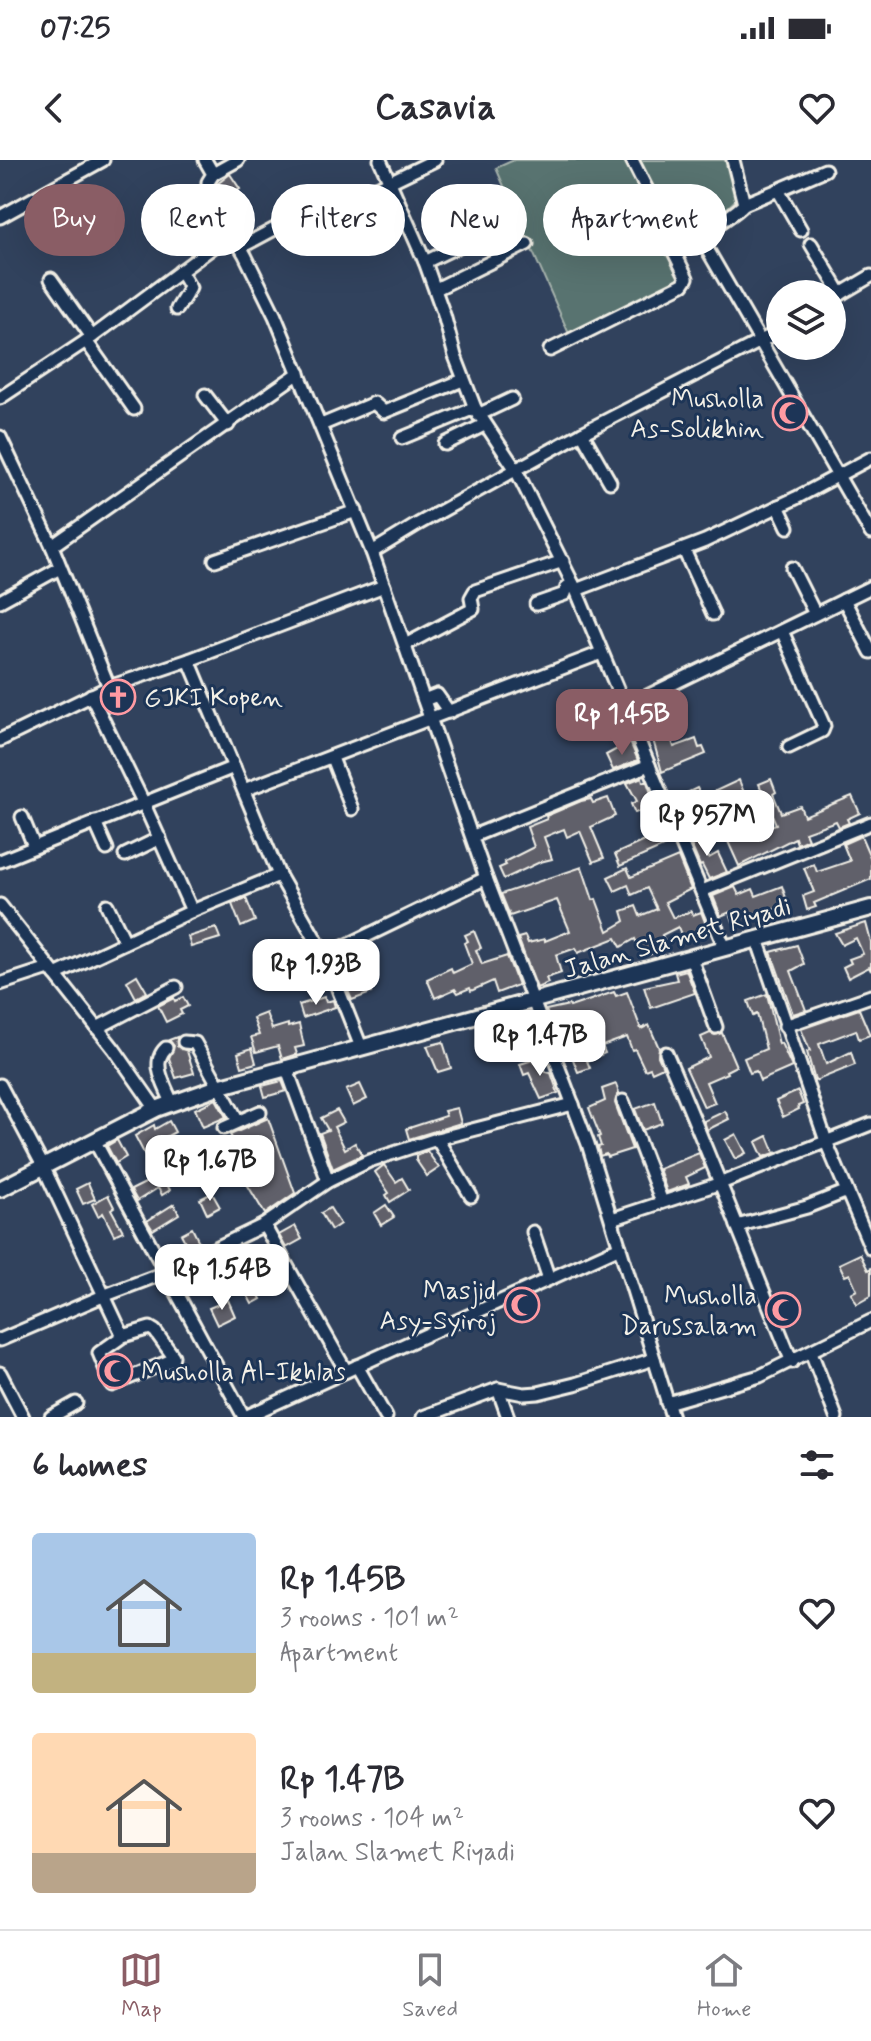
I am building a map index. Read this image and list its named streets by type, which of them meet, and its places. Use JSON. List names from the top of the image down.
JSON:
{
  "streets": {
    "main road": ["Jalan Slamet Riyadi"]
  },
  "places": {
    "mosque": [
      "Musholla As-Solikhin",
      "Masjid Asy-Syiroj",
      "Musholla Darussalam",
      "Musholla Al-Ikhlas"
    ],
    "church": ["GJKI Kopen"]
  },
  "page": {
    "status": "07:25",
    "header": "Casavia",
    "chip": [
      "Buy",
      "Rent",
      "Filters",
      "New",
      "Apartment"
    ],
    "price": [
      "Rp 1.45B",
      "Rp 957M",
      "Rp 1.93B",
      "Rp 1.47B",
      "Rp 1.67B",
      "Rp 1.54B"
    ],
    "heading": "6 homes",
    "list": [
      {
        "name": "Rp 1.45B",
        "note": "3 rooms · 101 m² · Apartment"
      },
      {
        "name": "Rp 1.47B",
        "note": "3 rooms · 104 m² · Jalan Slamet Riyadi"
      }
    ],
    "tabs": ["Map", "Saved", "Home"]
  }
}
